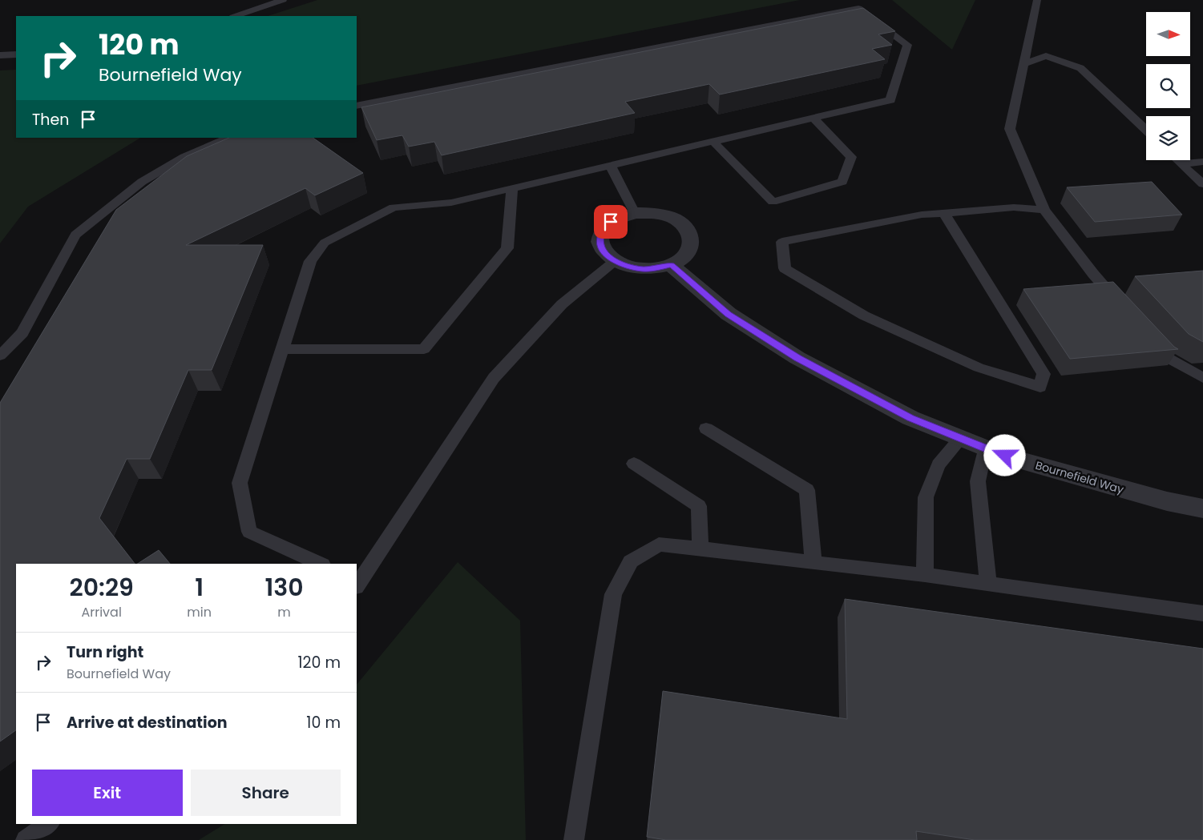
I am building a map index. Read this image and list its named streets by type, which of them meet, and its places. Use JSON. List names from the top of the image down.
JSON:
{
  "streets": {
    "street": ["Bournefield Way"]
  },
  "north": "right",
  "page": {
    "turn": ["120 m", "Bournefield Way"],
    "then": "Then",
    "eta": [
      "20:29",
      "Arrival",
      "1",
      "min",
      "130",
      "m"
    ],
    "list": [
      {
        "name": "Turn right",
        "note": "Bournefield Way",
        "value": "120 m"
      },
      {
        "name": "Arrive at destination",
        "value": "10 m"
      }
    ],
    "buttons": ["Exit", "Share"]
  }
}
